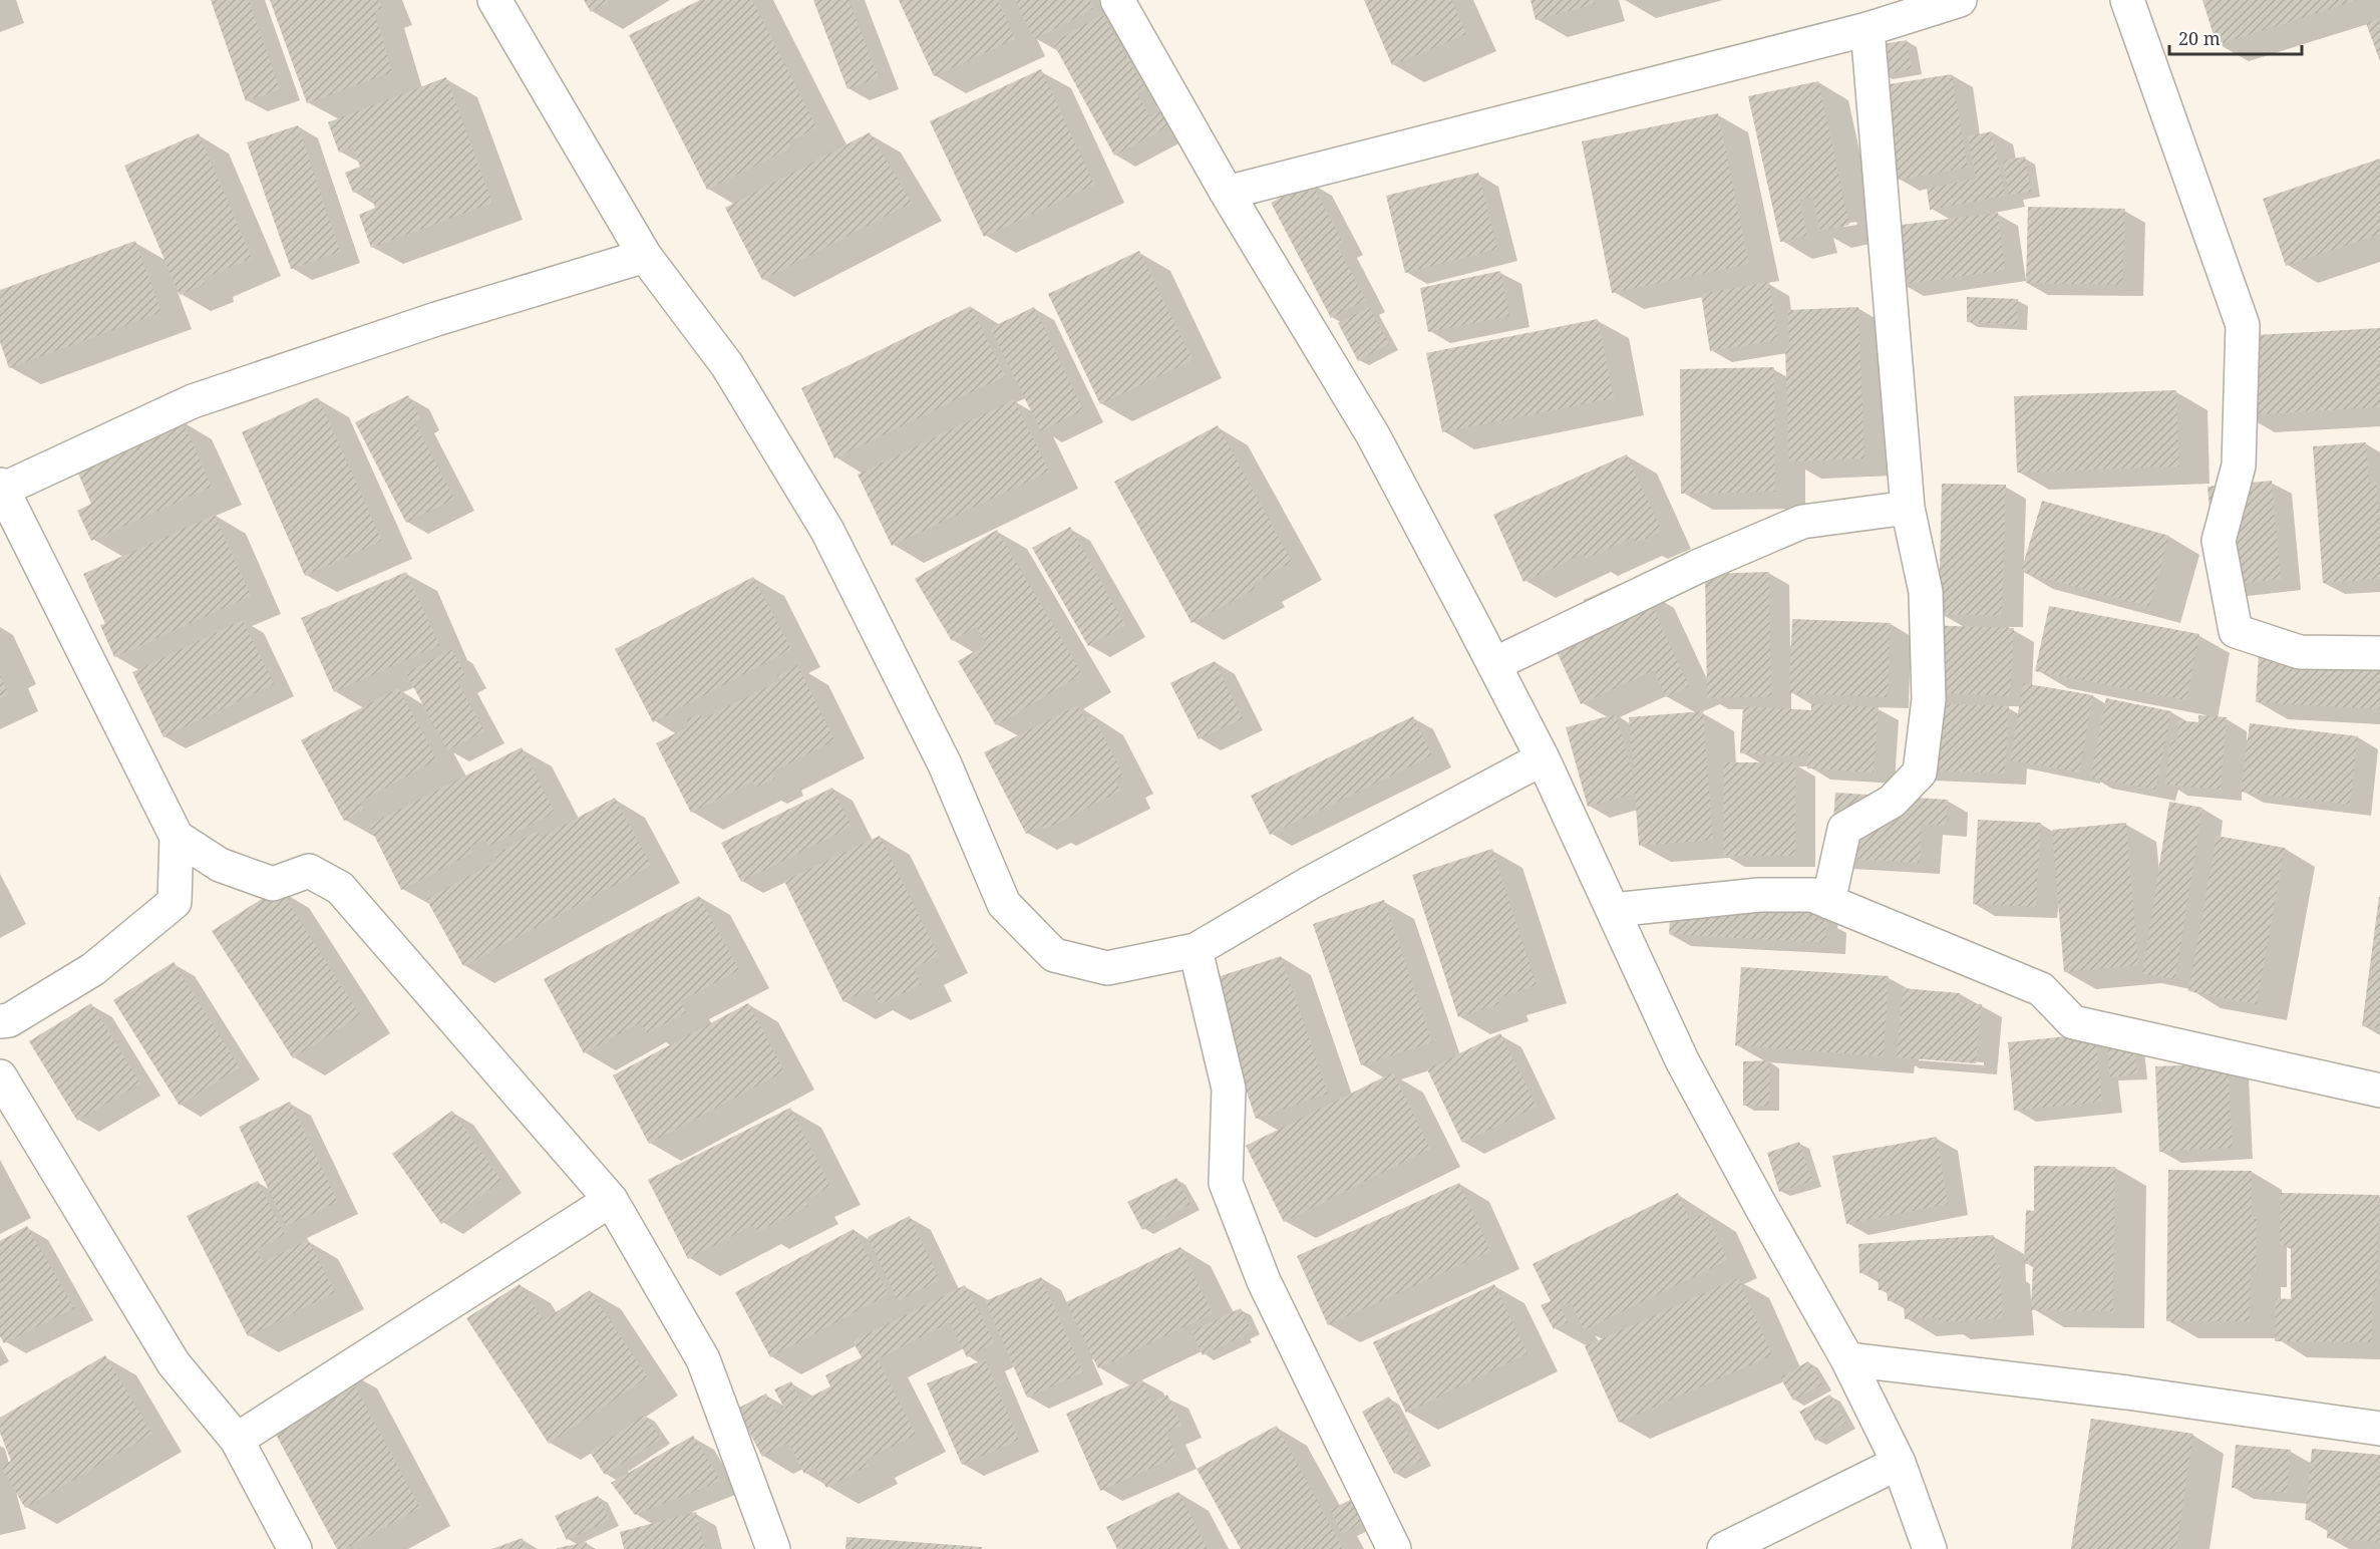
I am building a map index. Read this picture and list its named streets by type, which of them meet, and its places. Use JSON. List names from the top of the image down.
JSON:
{
  "scale_bar": "20 m"
}
